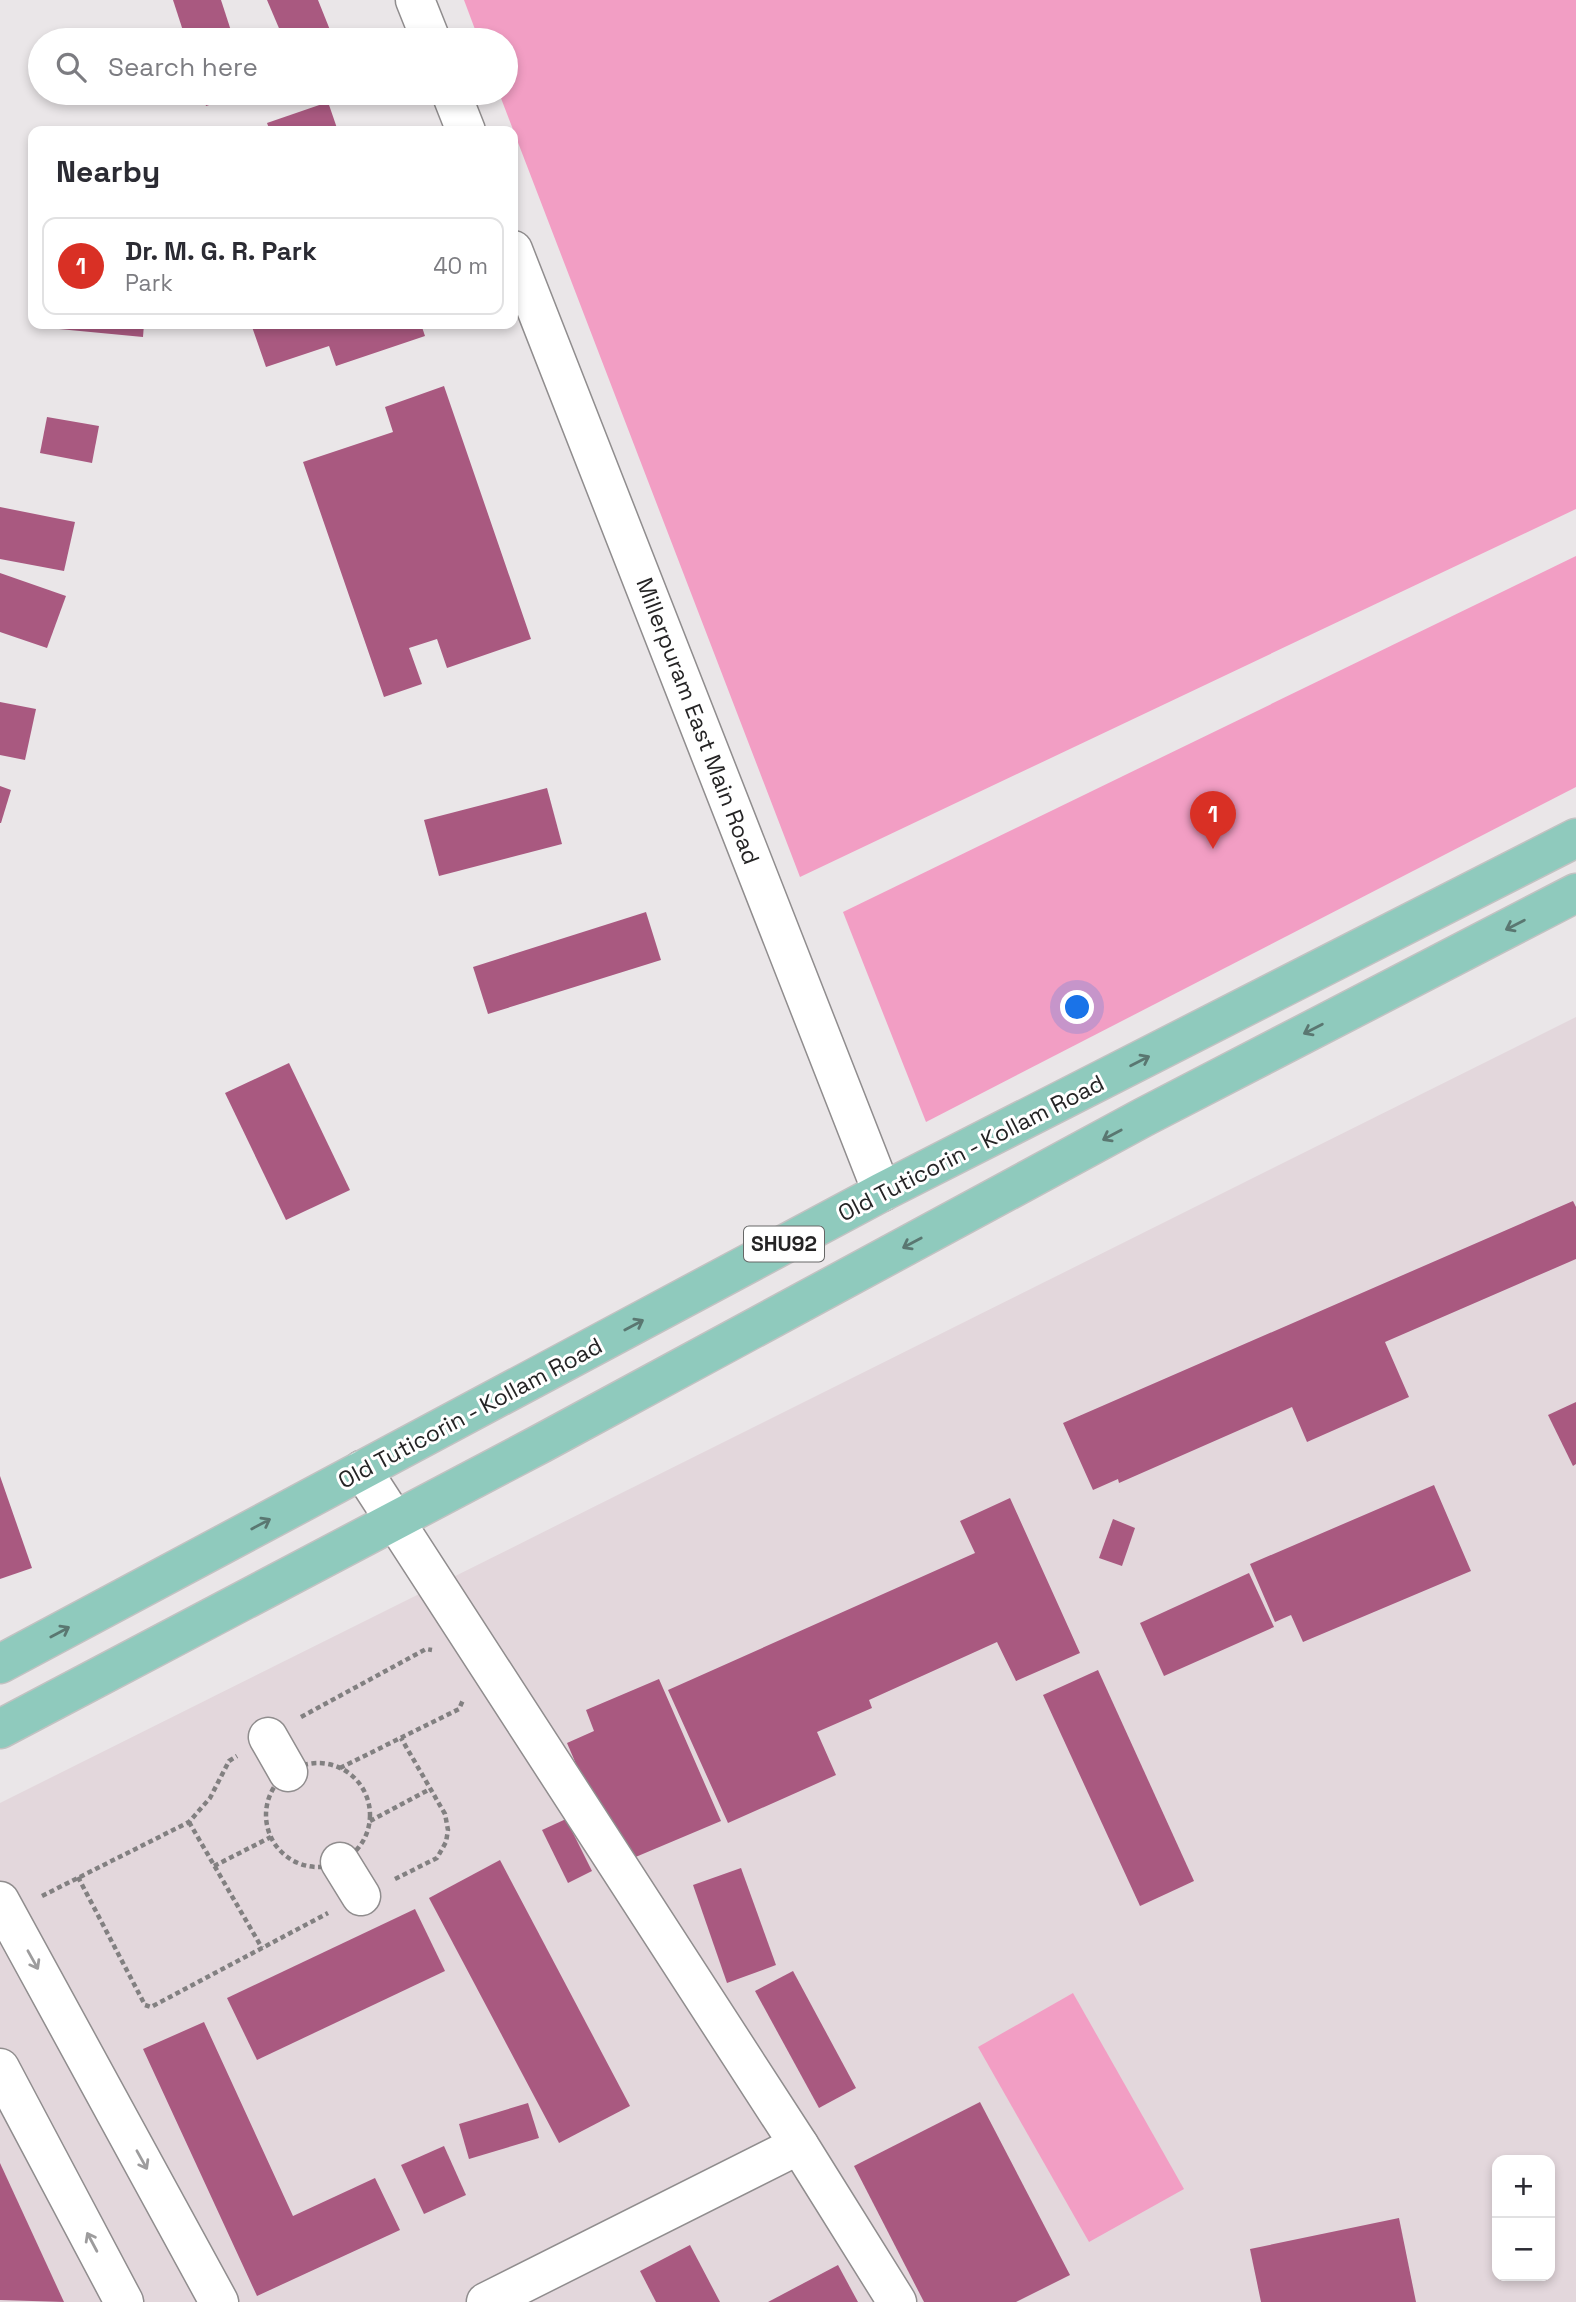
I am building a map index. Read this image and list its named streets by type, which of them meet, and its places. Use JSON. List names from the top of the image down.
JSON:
{
  "streets": {
    "main road": ["Old Tuticorin - Kollam Road", "SHU92"],
    "street": ["Millerpuram East Main Road"]
  },
  "crossings": [
    ["Millerpuram East Main Road", "Old Tuticorin - Kollam Road"]
  ],
  "page": {
    "search": "Search here",
    "heading": "Nearby",
    "list": [
      {
        "mark": "1",
        "name": "Dr. M. G. R. Park",
        "note": "Park",
        "value": "40 m"
      }
    ],
    "pins": "1",
    "map_buttons": ["+", "−"]
  }
}
